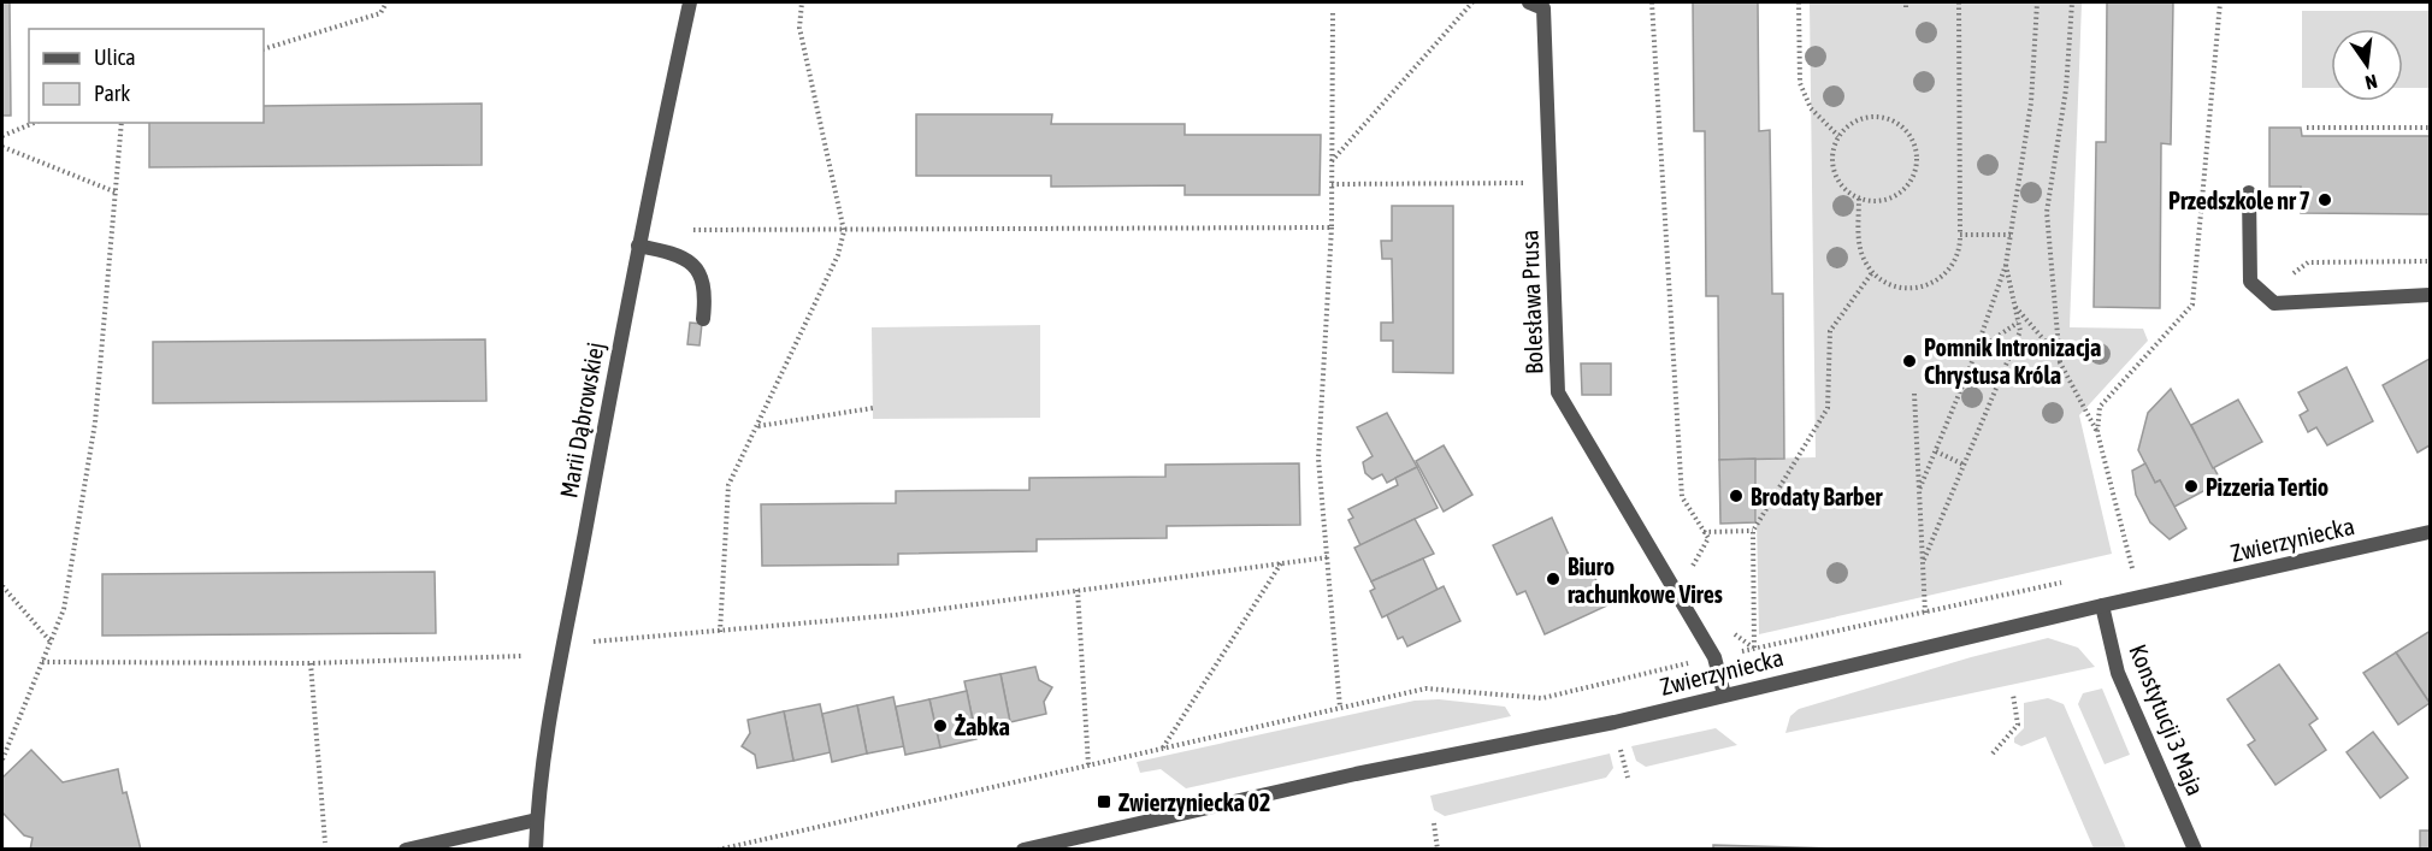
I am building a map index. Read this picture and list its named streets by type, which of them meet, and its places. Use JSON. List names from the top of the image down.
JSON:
{
  "streets": {
    "street": [
      "Bolesława Prusa",
      "Marii Dąbrowskiej",
      "Zwierzyniecka",
      "Konstytucji 3 Maja"
    ]
  },
  "crossings": [
    ["Bolesława Prusa", "Zwierzyniecka"],
    ["Zwierzyniecka", "Konstytucji 3 Maja"]
  ],
  "places": {
    "other": [
      "Przedszkole nr 7",
      "Pomnik Intronizacja Chrystusa Króla",
      "Pizzeria Tertio",
      "Brodaty Barber",
      "Biuro rachunkowe Vires",
      "Żabka"
    ],
    "transit": ["Zwierzyniecka 02"]
  },
  "legend": ["Ulica", "Park"],
  "north": "bottom"
}
